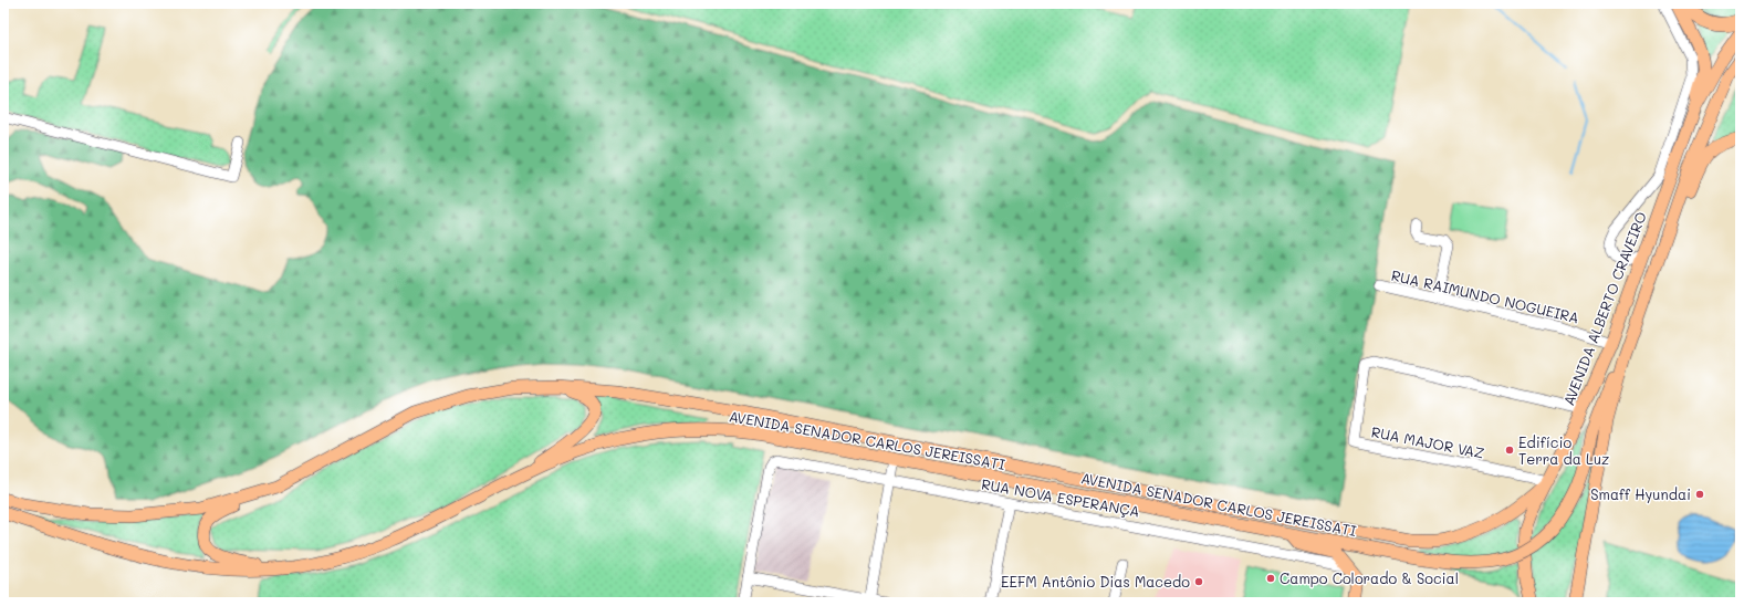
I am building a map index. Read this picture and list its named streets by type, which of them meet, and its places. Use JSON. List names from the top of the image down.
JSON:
{
  "streets": {
    "main road": ["AVENIDA ALBERTO CRAVEIRO", "AVENIDA SENADOR CARLOS JEREISSATI"],
    "street": ["RUA RAIMUNDO NOGUEIRA", "RUA MAJOR VAZ", "RUA NOVA ESPERANÇA"]
  },
  "crossings": [
    ["RUA RAIMUNDO NOGUEIRA", "AVENIDA ALBERTO CRAVEIRO"],
    ["AVENIDA ALBERTO CRAVEIRO", "AVENIDA SENADOR CARLOS JEREISSATI"],
    ["AVENIDA ALBERTO CRAVEIRO", "RUA MAJOR VAZ"],
    ["AVENIDA SENADOR CARLOS JEREISSATI", "RUA MAJOR VAZ"]
  ],
  "places": [
    "Edifício Terra da Luz",
    "Smaff Hyundai",
    "Campo Colorado & Social",
    "EEFM Antônio Dias Macedo"
  ]
}
